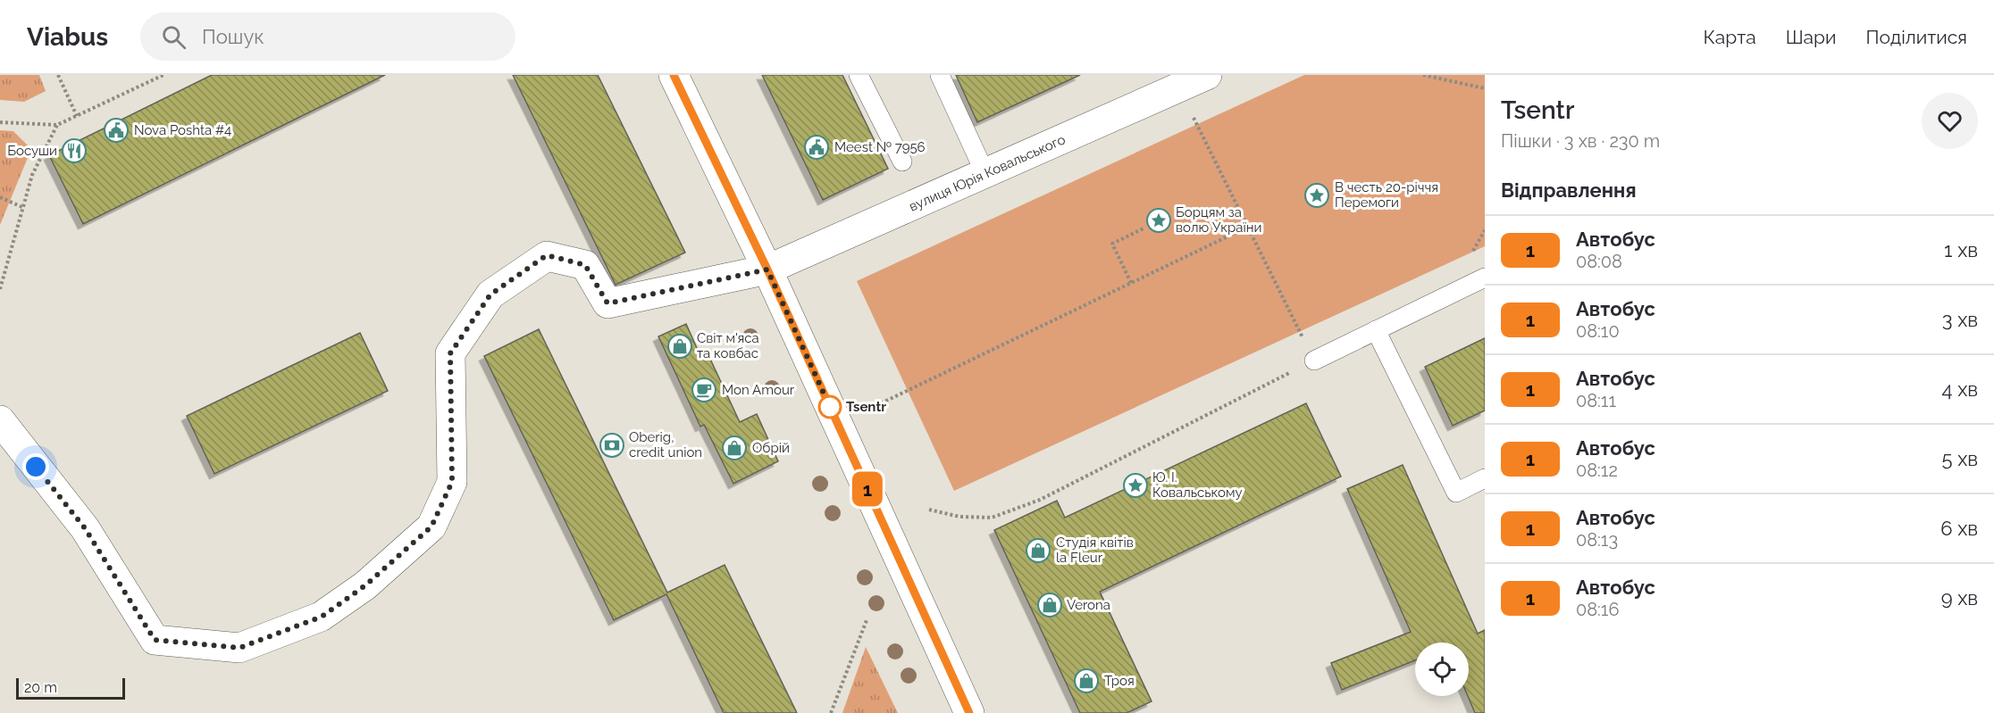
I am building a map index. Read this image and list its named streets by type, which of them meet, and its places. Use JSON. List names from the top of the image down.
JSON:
{
  "streets": {
    "street": ["вулиця Юрія Ковальського"]
  },
  "places": {
    "public building": ["Nova Poshta #4", "Meest № 7956"],
    "restaurant": ["Босуши"],
    "place": ["В честь 20-річчя Перемоги", "Борцям за волю України", "Ю. І. Ковальському"],
    "shop": [
      "Світ м'яса та ковбас",
      "Обрій",
      "Студія квітів la Fleur",
      "Verona",
      "Троя"
    ],
    "cafe": ["Mon Amour"],
    "other": ["Tsentr"],
    "bank": ["Oberig, credit union"]
  },
  "lines": ["bus line 1"],
  "scale_bar": "20 m",
  "page": {
    "header": "Viabus",
    "search": "Пошук",
    "nav": ["Карта", "Шари", "Поділитися"],
    "on_map": "1",
    "heading": [
      ["Tsentr", "Пішки · 3 хв · 230 m"],
      "Відправлення"
    ],
    "list": [
      {
        "mark": "1",
        "name": "Автобус",
        "note": "08:08",
        "value": "1 хв"
      },
      {
        "mark": "1",
        "name": "Автобус",
        "note": "08:10",
        "value": "3 хв"
      },
      {
        "mark": "1",
        "name": "Автобус",
        "note": "08:11",
        "value": "4 хв"
      },
      {
        "mark": "1",
        "name": "Автобус",
        "note": "08:12",
        "value": "5 хв"
      },
      {
        "mark": "1",
        "name": "Автобус",
        "note": "08:13",
        "value": "6 хв"
      },
      {
        "mark": "1",
        "name": "Автобус",
        "note": "08:16",
        "value": "9 хв"
      }
    ],
    "scale": "20 m"
  }
}
